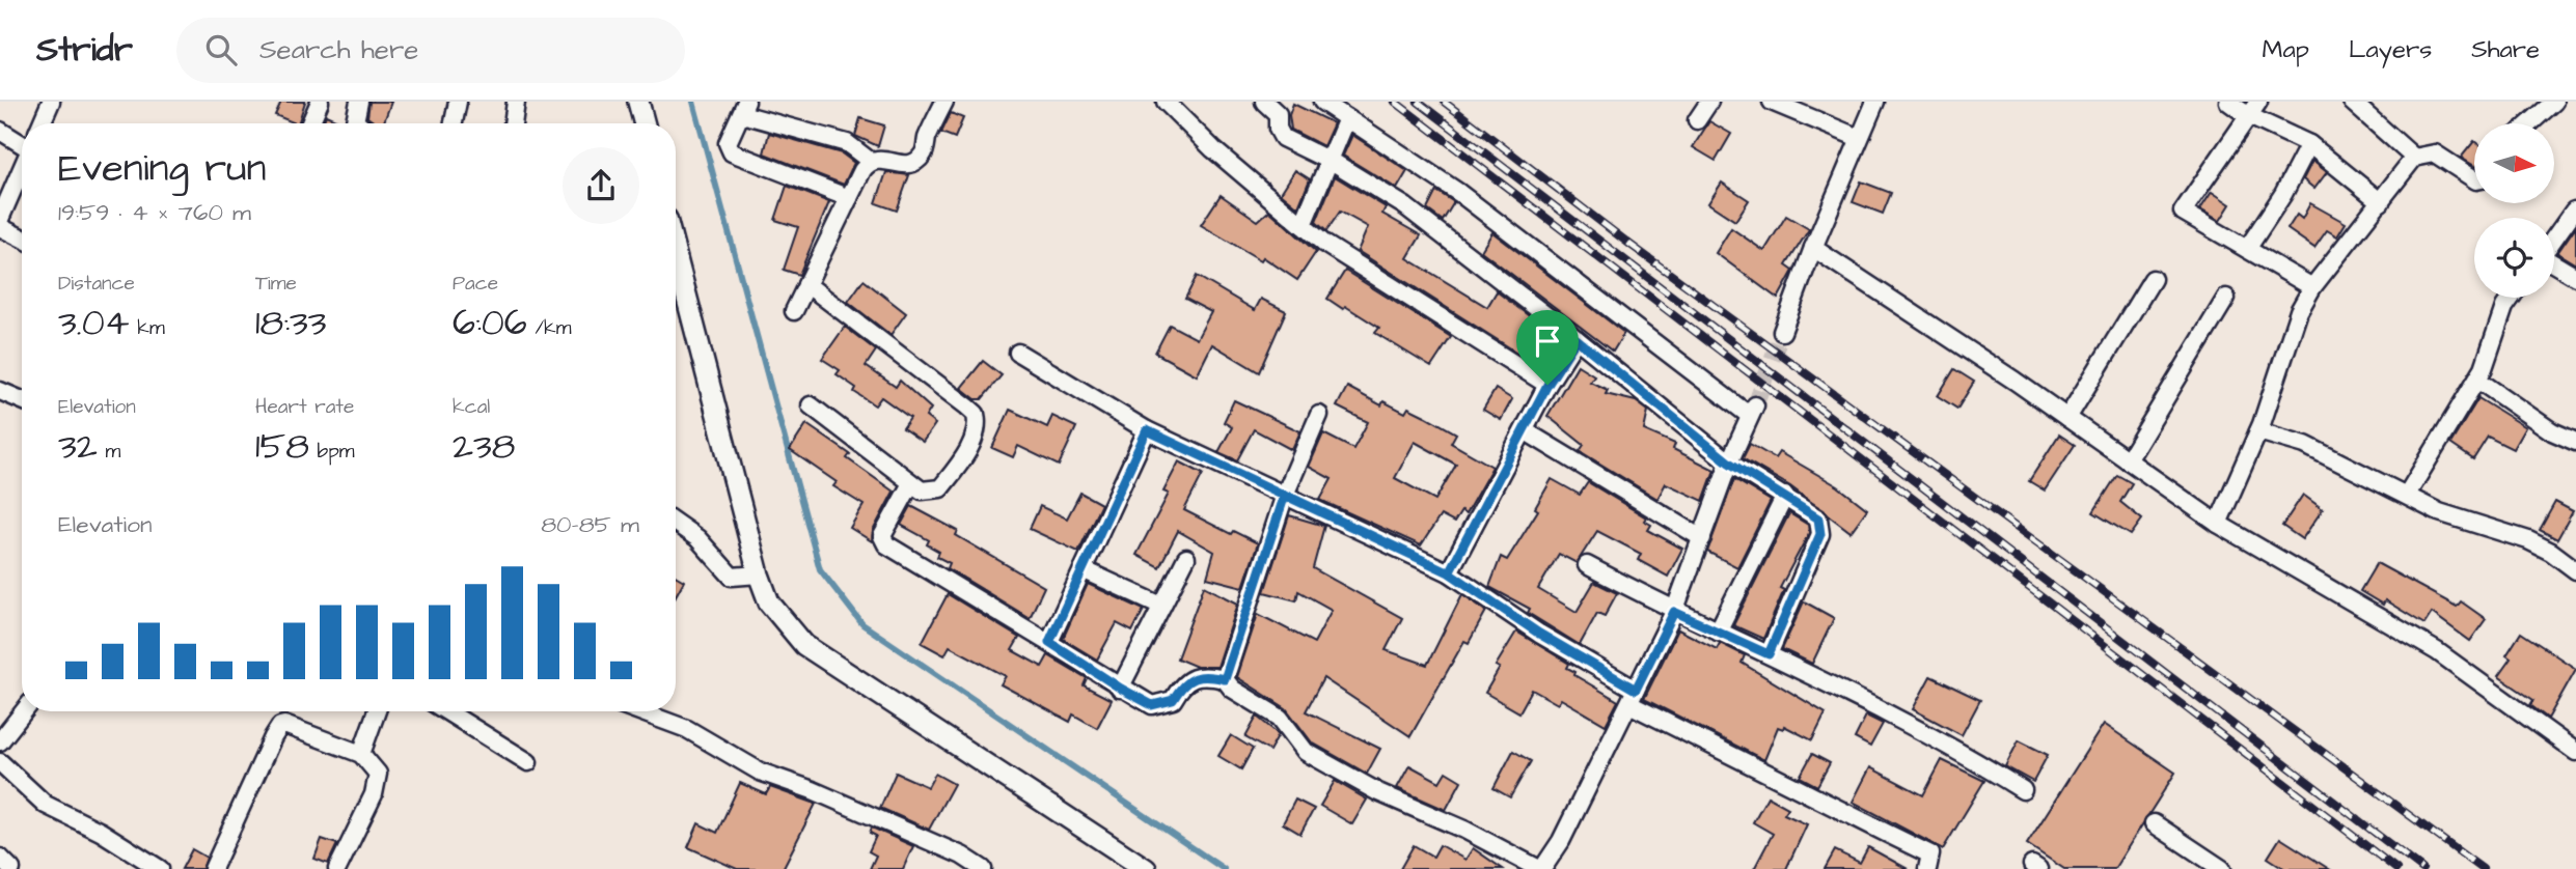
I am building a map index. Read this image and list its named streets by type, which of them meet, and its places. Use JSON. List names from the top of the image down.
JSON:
{
  "north": "right",
  "page": {
    "header": "Stridr",
    "search": "Search here",
    "nav": ["Map", "Layers", "Share"],
    "heading": ["Evening run", "19:59 · 4 × 760 m"],
    "stats": [
      ["Distance", "3.04 km"],
      ["Time", "18:33"],
      ["Pace", "6:06 /km"],
      ["Elevation", "32 m"],
      ["Heart rate", "158 bpm"],
      ["kcal", "238"]
    ],
    "chart": ["Elevation", "80–85 m"]
  }
}
